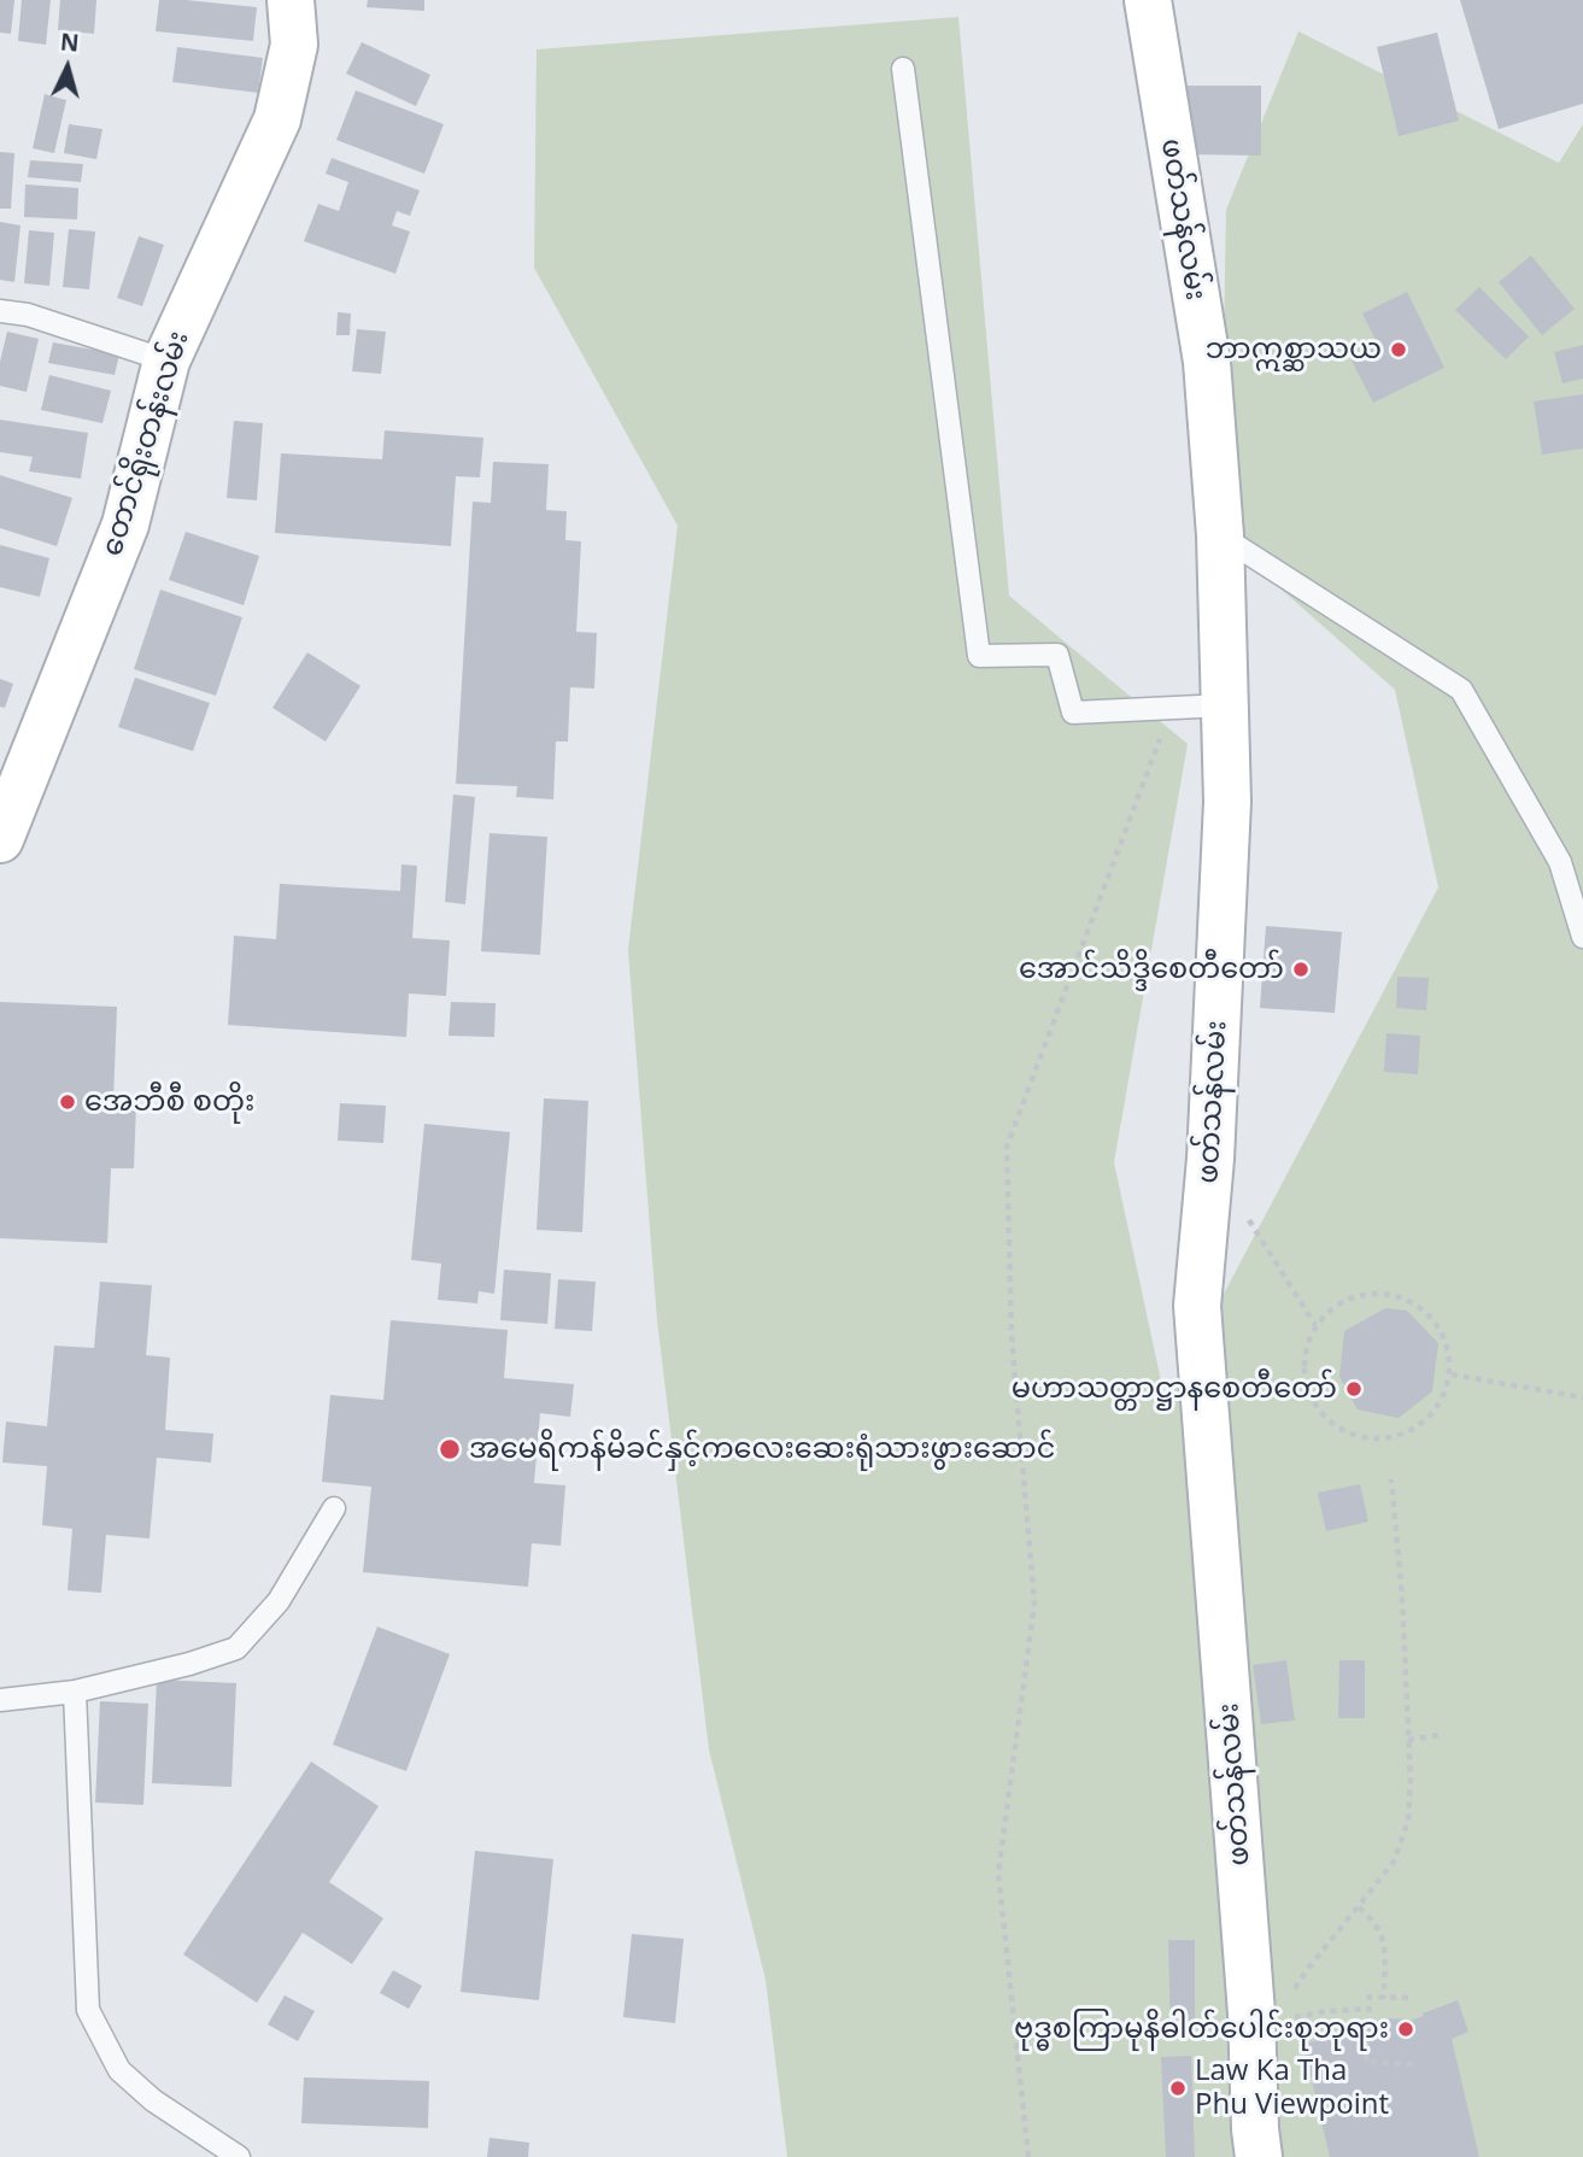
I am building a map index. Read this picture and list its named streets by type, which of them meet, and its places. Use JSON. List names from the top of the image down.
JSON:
{
  "streets": {
    "street": ["ဖတ်သန်လမ်း", "တောင်ရိုးတန်းလမ်း"]
  },
  "places": [
    "ဘာဣစ္ဆာသယ",
    "အောင်သိဒ္ဒိစေတီတော်",
    "အေဘီစီ စတိုး",
    "မဟာသတ္တာဋ္ဌာနစေတီတော်",
    "အမေရိကန်မိခင်နှင့်ကလေးဆေးရုံသားဖွားဆောင်",
    "ဗုဒ္ဓစကြာမုနိဓါတ်ပေါင်းစုဘုရား",
    "Law Ka Tha Phu Viewpoint"
  ],
  "north": "top"
}
